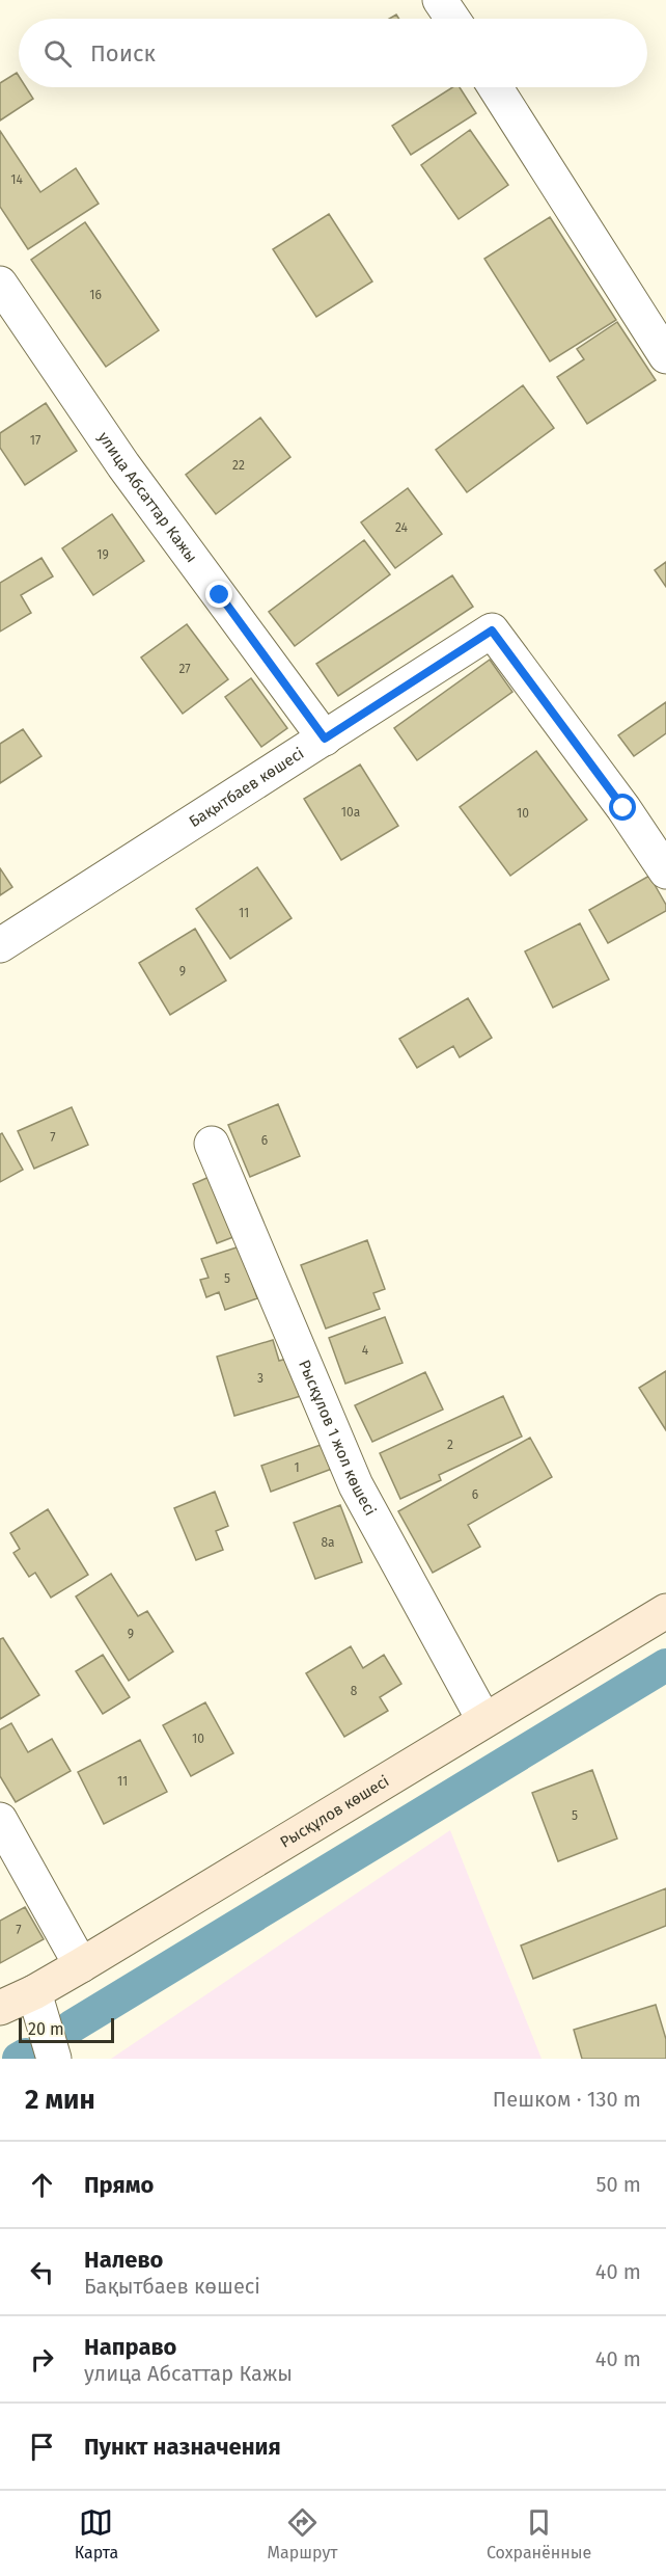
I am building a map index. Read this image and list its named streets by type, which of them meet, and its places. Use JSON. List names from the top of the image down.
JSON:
{
  "streets": {
    "street": [
      "улица Абсаттар Кажы",
      "Бақытбаев көшесі",
      "Рысқұлов 1 жол көшесі",
      "Рысқұлов көшесі"
    ]
  },
  "crossings": [
    ["улица Абсаттар Кажы", "Бақытбаев көшесі"],
    ["Рысқұлов 1 жол көшесі", "Рысқұлов көшесі"]
  ],
  "house_numbers": [
    "14",
    "16",
    "17",
    "22",
    "24",
    "19",
    "27",
    "10а",
    "10",
    "11",
    "9",
    "7",
    "6",
    "5",
    "4",
    "3",
    "2",
    "1",
    "6",
    "8а",
    "9",
    "8",
    "10",
    "11",
    "5",
    "7"
  ],
  "scale_bar": "20 m",
  "page": {
    "search": "Поиск",
    "scale": "20 m",
    "heading": ["2 мин", "Пешком · 130 m"],
    "list": [
      ["Прямо", "50 m"],
      ["Налево", "Бақытбаев көшесі", "40 m"],
      ["Направо", "улица Абсаттар Кажы", "40 m"],
      "Пункт назначения"
    ],
    "nav": ["Карта", "Маршрут", "Сохранённые"]
  }
}
